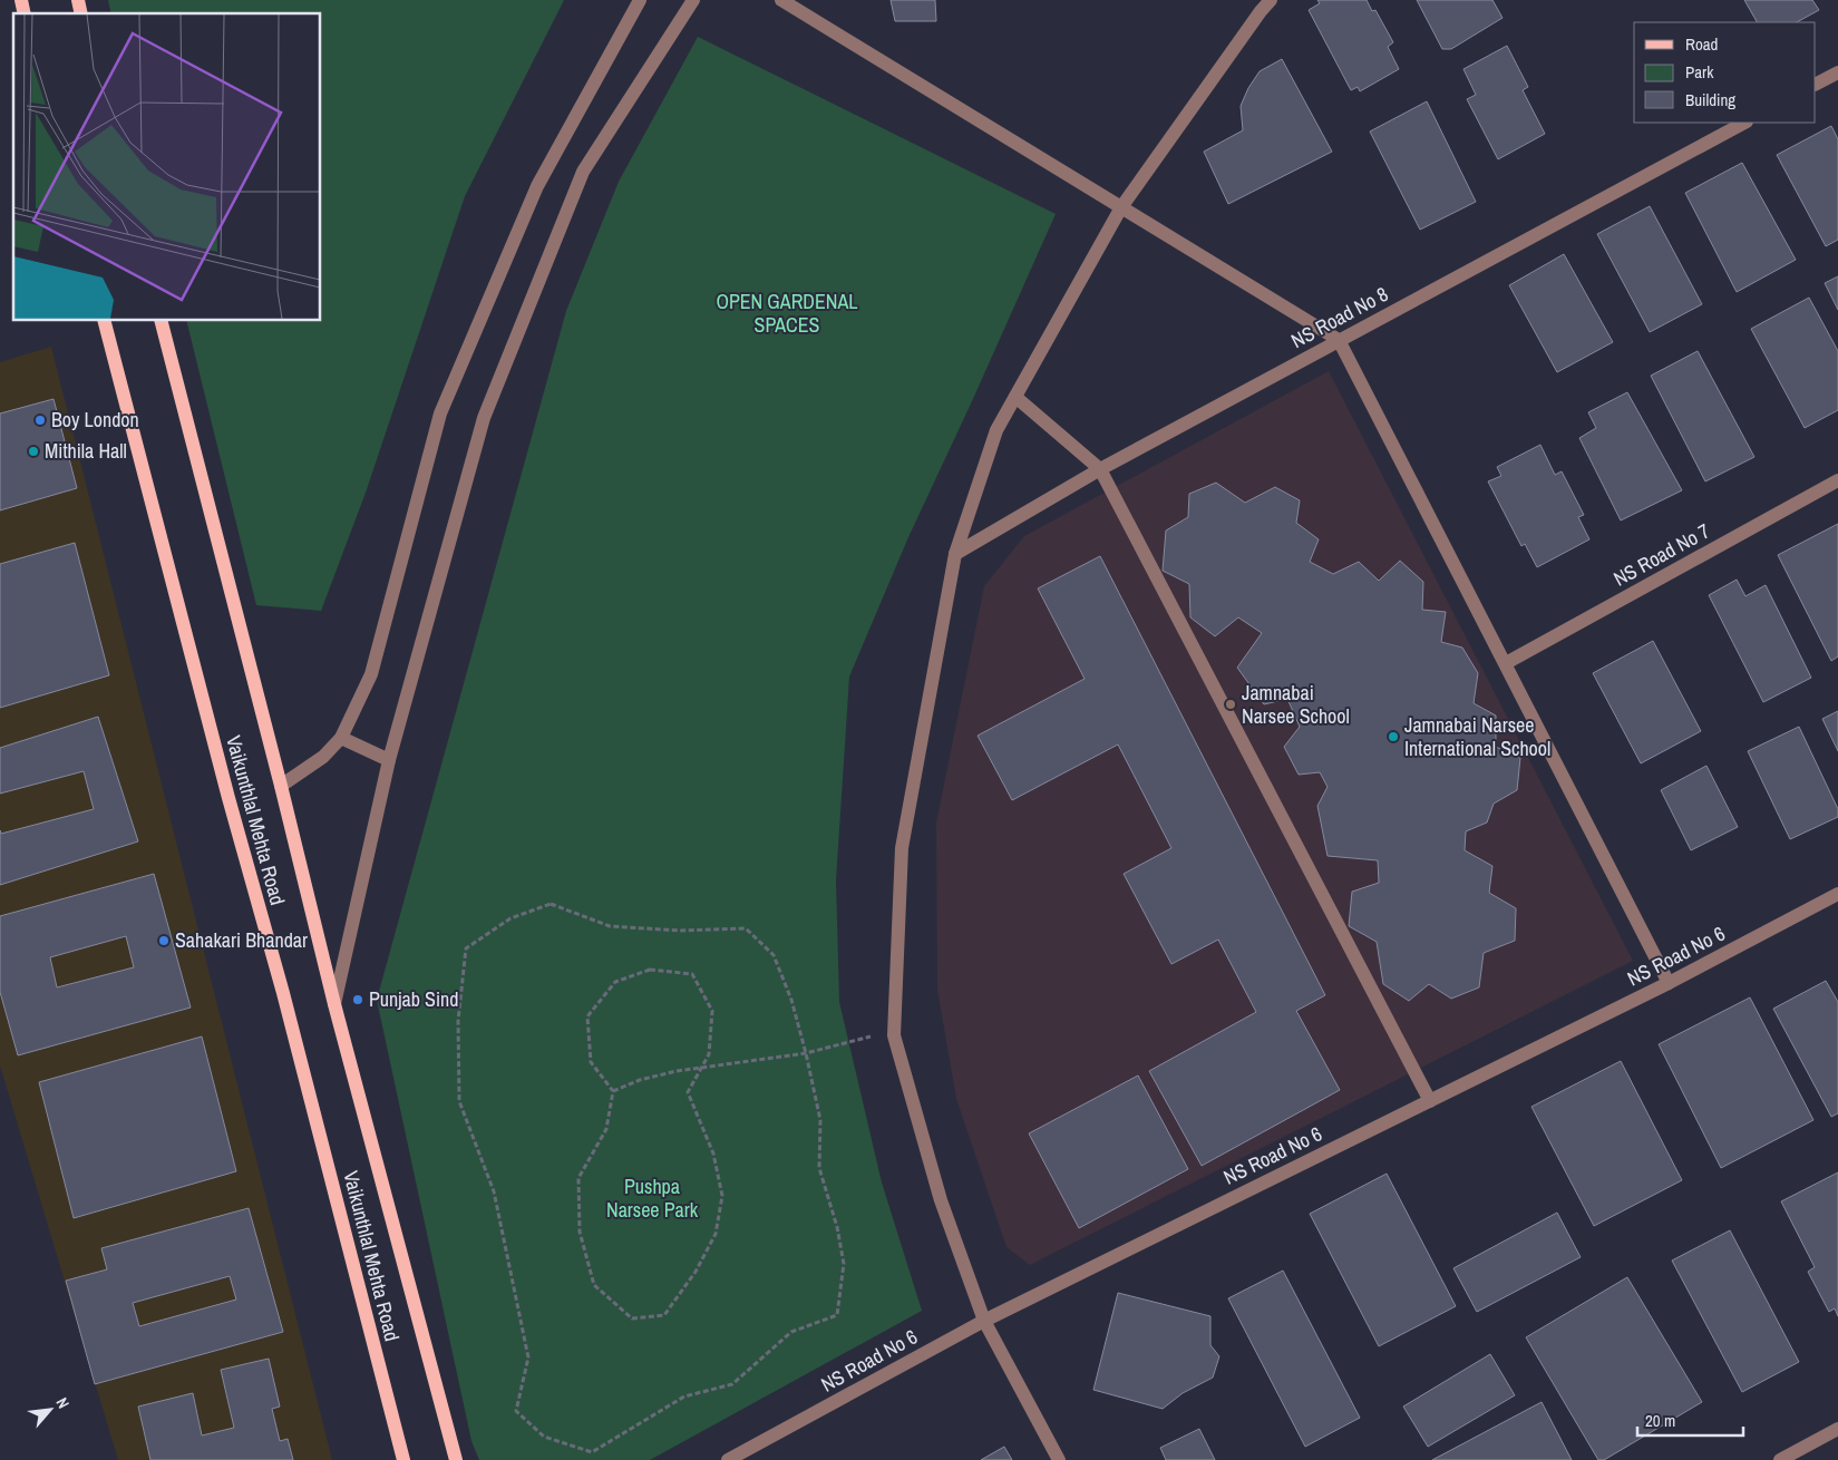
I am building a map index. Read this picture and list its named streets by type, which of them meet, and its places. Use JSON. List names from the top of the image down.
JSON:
{
  "streets": {
    "main road": ["Vaikunthlal Mehta Road"],
    "street": ["NS Road No 8", "NS Road No 7", "NS Road No 6"]
  },
  "parks": ["OPEN GARDENAL SPACES", "Pushpa Narsee Park"],
  "places": [
    "Boy London",
    "Mithila Hall",
    "Jamnabai Narsee School",
    "Jamnabai Narsee International School",
    "Sahakari Bhandar",
    "Punjab Sind"
  ],
  "legend": ["Road", "Park", "Building"],
  "scale_bar": "20 m",
  "north": "top right"
}
